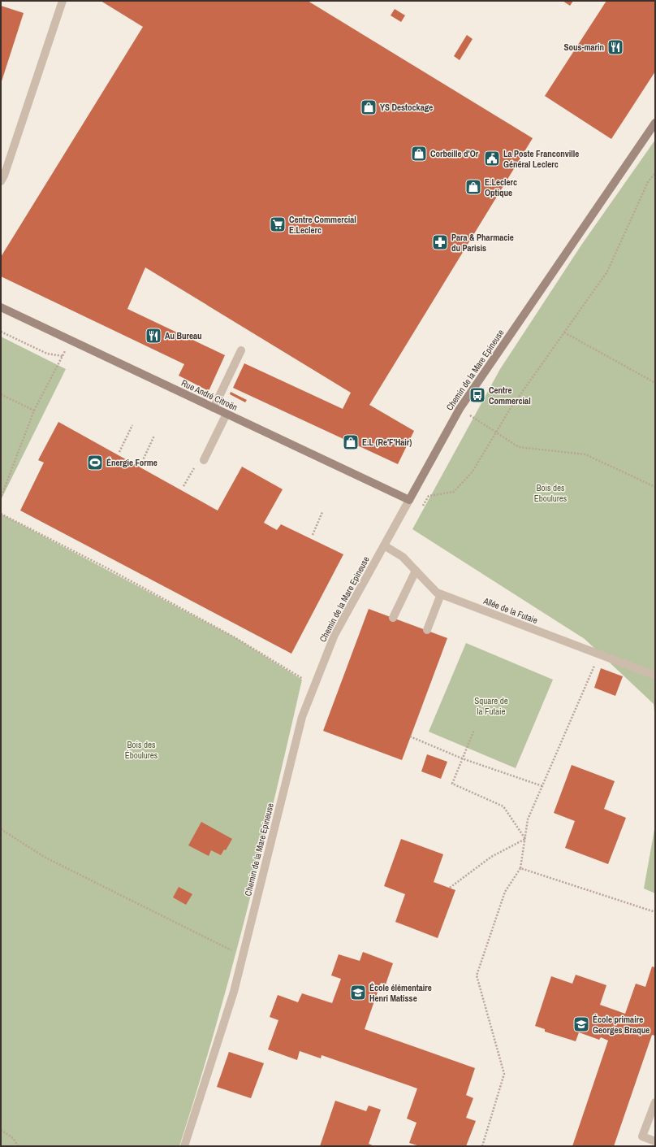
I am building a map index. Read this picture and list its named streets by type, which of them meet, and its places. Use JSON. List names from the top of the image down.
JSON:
{
  "streets": {
    "main road": ["Chemin de la Mare Epineuse", "Rue André Citroën"],
    "street": ["Allée de la Futaie"]
  },
  "crossings": [
    ["Chemin de la Mare Epineuse", "Rue André Citroën"],
    ["Chemin de la Mare Epineuse", "Allée de la Futaie"]
  ],
  "parks": ["Bois des Eboulures", "Square de la Futaie", "Bois des Éboulures"],
  "places": {
    "restaurant": ["Sous-marin", "Au Bureau"],
    "shop": [
      "YS Destockage",
      "Corbeille d'Or",
      "E.Leclerc Optique",
      "E.L (Re'F'Hair)"
    ],
    "public building": ["La Poste Franconville Général Leclerc"],
    "supermarket": ["Centre Commercial E.Leclerc"],
    "pharmacy": ["Para & Pharmacie du Parisis"],
    "bus stop": ["Centre Commercial"],
    "sports": ["Énergie Forme"],
    "school or university": ["École élémentaire Henri Matisse", "École primaire Georges Braque"]
  }
}
